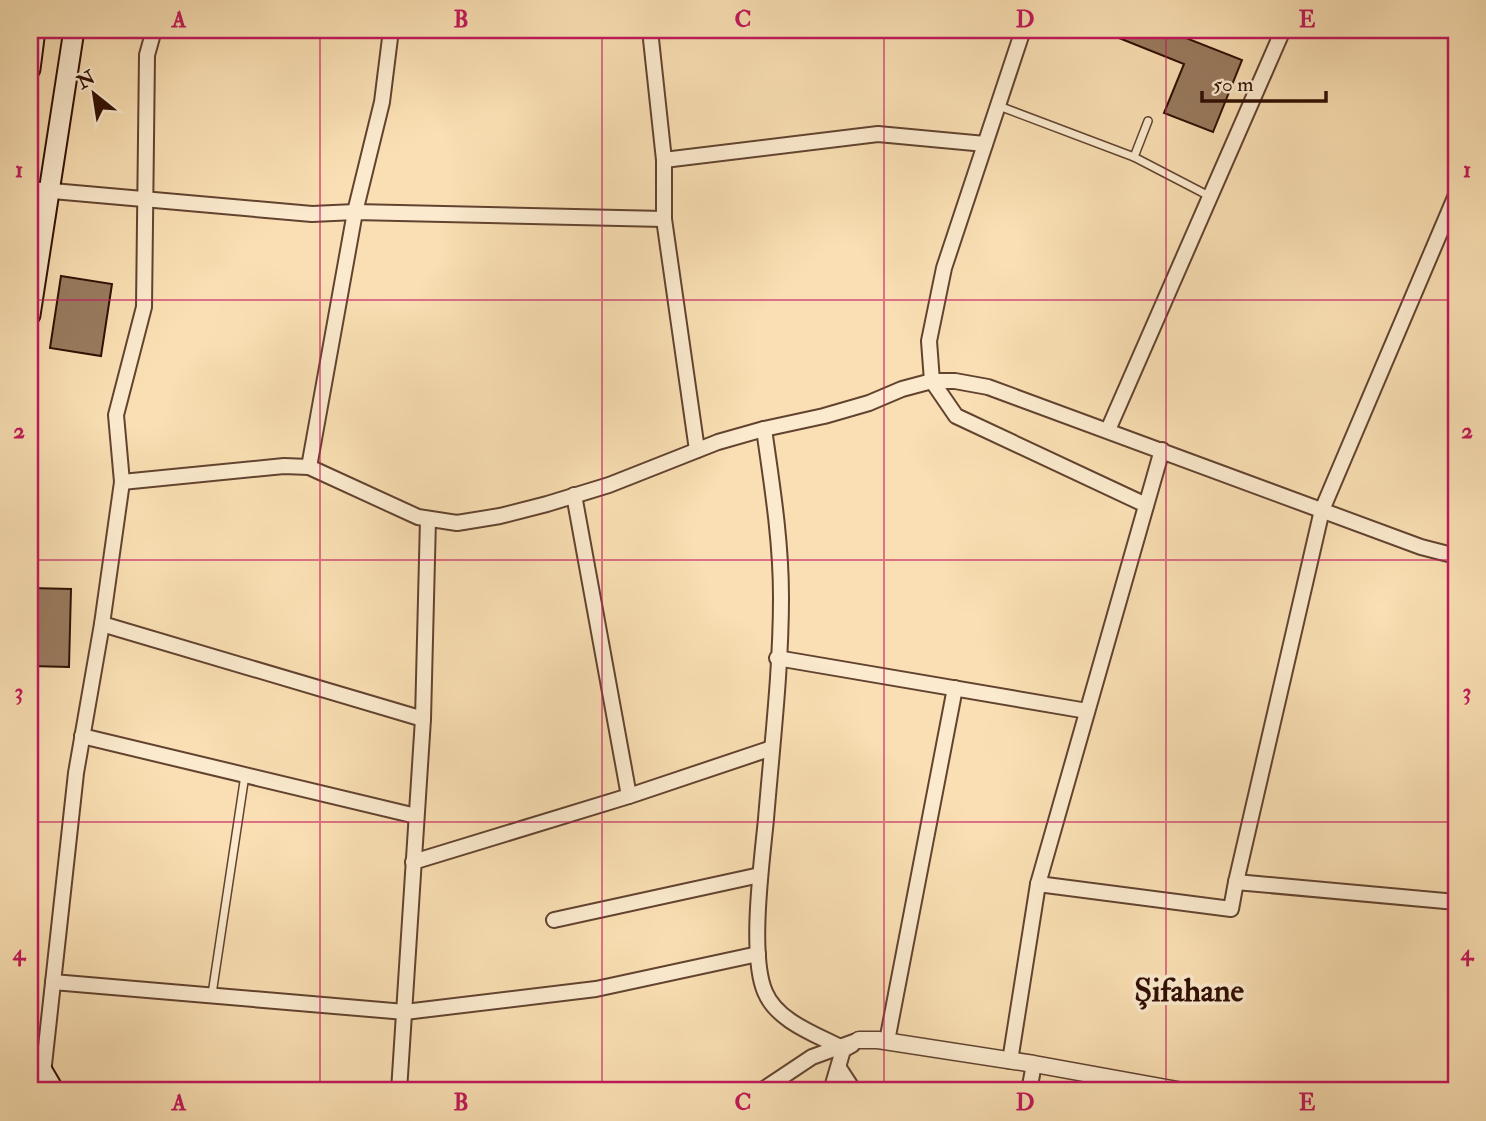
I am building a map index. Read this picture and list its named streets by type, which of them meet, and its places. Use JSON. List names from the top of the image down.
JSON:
{
  "districts": ["Şifahane"],
  "scale_bar": "50 m",
  "north": "top left",
  "grid": {
    "columns": [
      "A",
      "B",
      "C",
      "D",
      "E"
    ],
    "rows": [
      "1",
      "2",
      "3",
      "4"
    ]
  }
}
